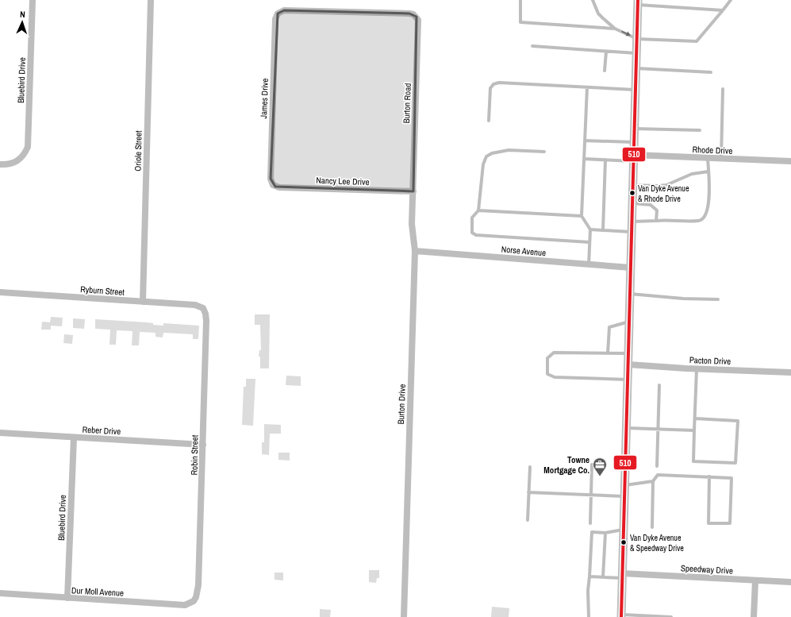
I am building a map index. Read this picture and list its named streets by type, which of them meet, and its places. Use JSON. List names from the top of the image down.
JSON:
{
  "streets": {
    "street": [
      "Bluebird Drive",
      "James Drive",
      "Burton Road",
      "Rhode Drive",
      "Oriole Street",
      "Nancy Lee Drive",
      "Norse Avenue",
      "Ryburn Street",
      "Pacton Drive",
      "Burton Drive",
      "Reber Drive",
      "Robin Street",
      "Speedway Drive",
      "Dur Moll Avenue"
    ]
  },
  "crossings": [
    ["Bluebird Drive", "Reber Drive"],
    ["Bluebird Drive", "Dur Moll Avenue"],
    ["James Drive", "Burton Road"],
    ["James Drive", "Nancy Lee Drive"],
    ["Burton Road", "Nancy Lee Drive"],
    ["Burton Road", "Burton Drive"],
    ["Oriole Street", "Ryburn Street"],
    ["Nancy Lee Drive", "Burton Drive"],
    ["Norse Avenue", "Burton Drive"],
    ["Ryburn Street", "Robin Street"],
    ["Reber Drive", "Robin Street"],
    ["Robin Street", "Dur Moll Avenue"]
  ],
  "places": {
    "other": ["Van Dyke Avenue & Rhode Drive", "Van Dyke Avenue & Speedway Drive"],
    "office": ["Towne Mortgage Co."]
  },
  "lines": ["transit line 510"],
  "north": "top"
}
